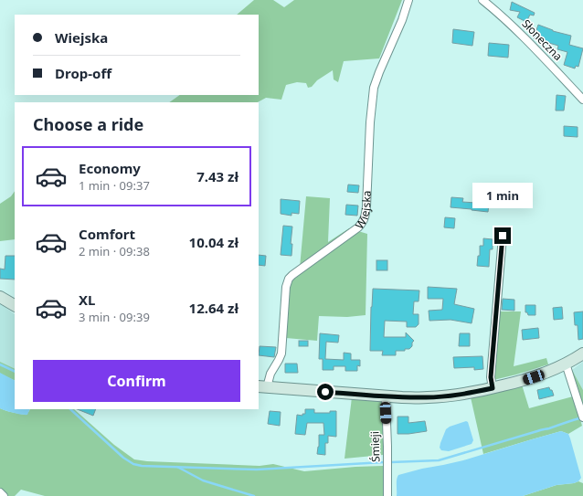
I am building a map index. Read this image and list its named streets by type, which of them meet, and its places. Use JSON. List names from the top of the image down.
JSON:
{
  "streets": {
    "street": ["Słoneczna", "Wiejska", "Śmieji"]
  },
  "crossings": [
    ["Wiejska", "Śmieji"]
  ],
  "page": {
    "banner": ["Wiejska", "Drop-off"],
    "heading": "Choose a ride",
    "list": [
      {
        "name": "Economy",
        "note": "1 min · 09:37",
        "value": "7.43 zł"
      },
      {
        "name": "Comfort",
        "note": "2 min · 09:38",
        "value": "10.04 zł"
      },
      {
        "name": "XL",
        "note": "3 min · 09:39",
        "value": "12.64 zł"
      }
    ],
    "bubble": "1 min",
    "buttons": "Confirm"
  }
}
